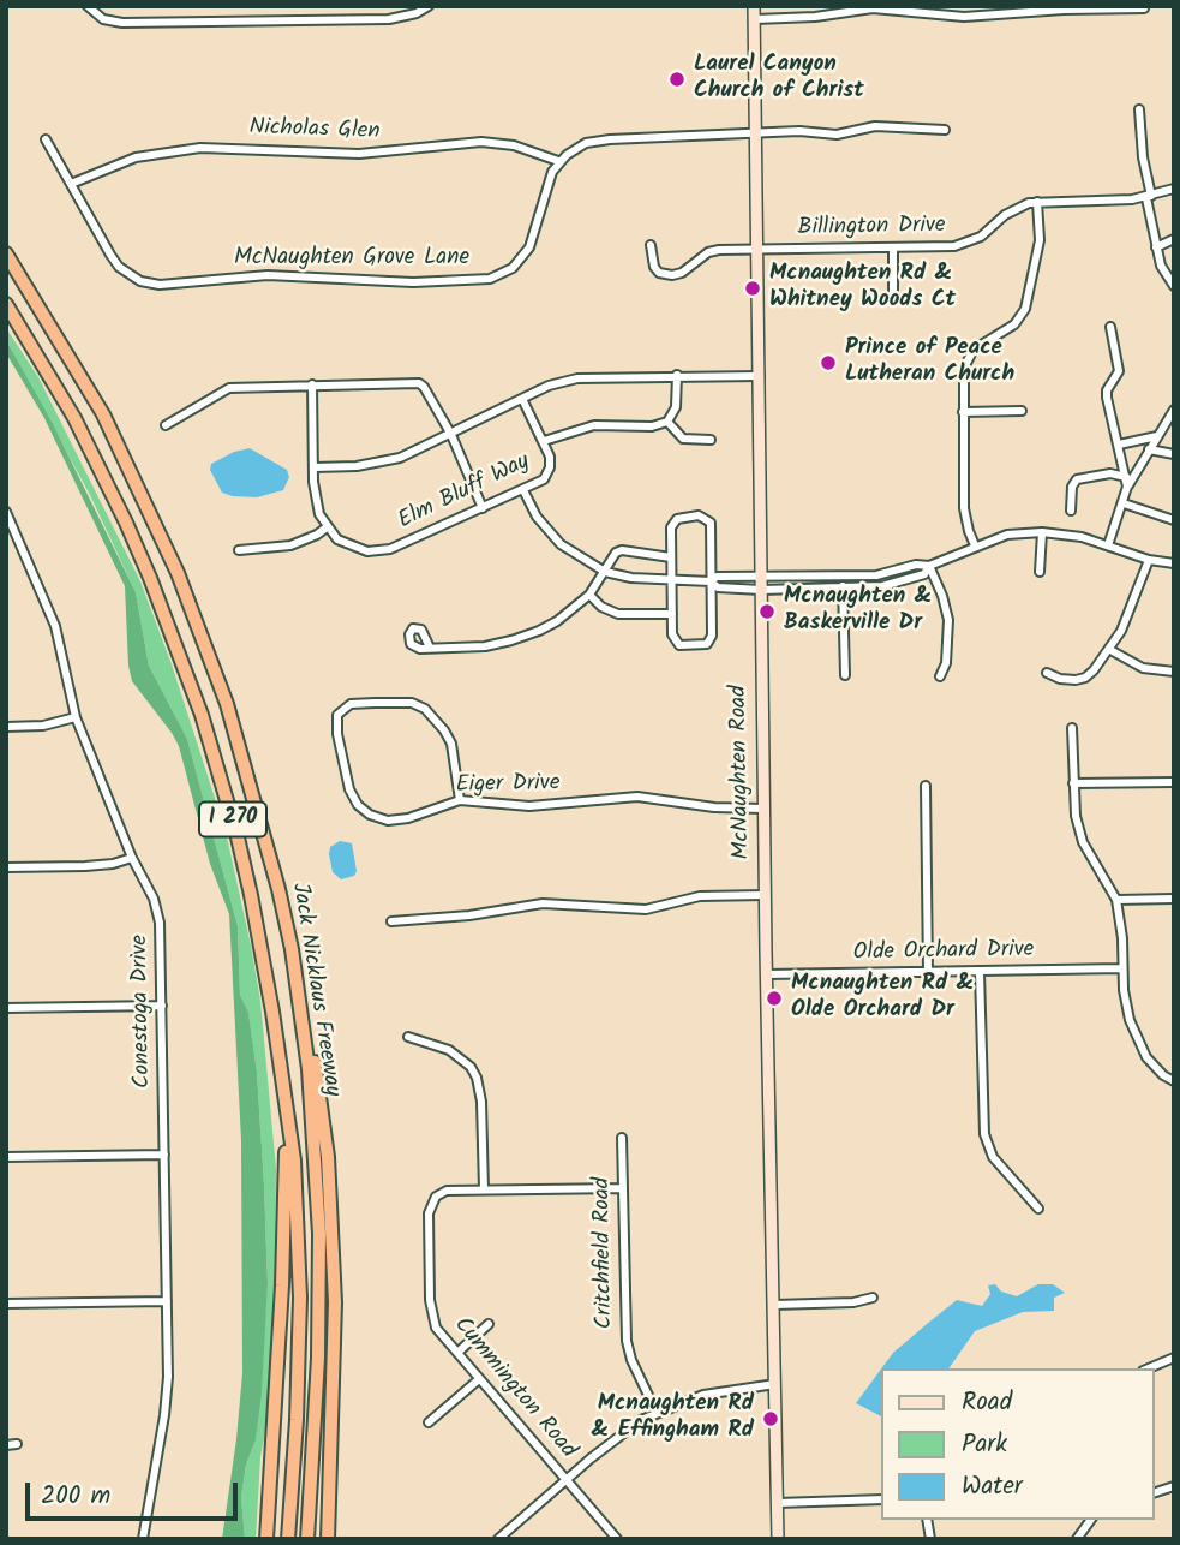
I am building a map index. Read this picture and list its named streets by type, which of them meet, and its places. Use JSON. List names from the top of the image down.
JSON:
{
  "streets": {
    "highway": ["I 270", "Jack Nicklaus Freeway"],
    "street": [
      "Nicholas Glen",
      "Billington Drive",
      "McNaughten Grove Lane",
      "Elm Bluff Way",
      "McNaughten Road",
      "Eiger Drive",
      "Olde Orchard Drive",
      "Conestoga Drive",
      "Critchfield Road",
      "Cummington Road"
    ]
  },
  "crossings": [
    ["Nicholas Glen", "McNaughten Grove Lane"],
    ["Billington Drive", "McNaughten Road"],
    ["McNaughten Road", "Eiger Drive"],
    ["McNaughten Road", "Olde Orchard Drive"]
  ],
  "places": [
    "Laurel Canyon Church of Christ",
    "Mcnaughten Rd & Whitney Woods Ct",
    "Prince of Peace Lutheran Church",
    "Mcnaughten & Baskerville Dr",
    "Mcnaughten Rd & Olde Orchard Dr",
    "Mcnaughten Rd & Effingham Rd"
  ],
  "legend": ["Road", "Park", "Water"],
  "scale_bar": "200 m"
}
